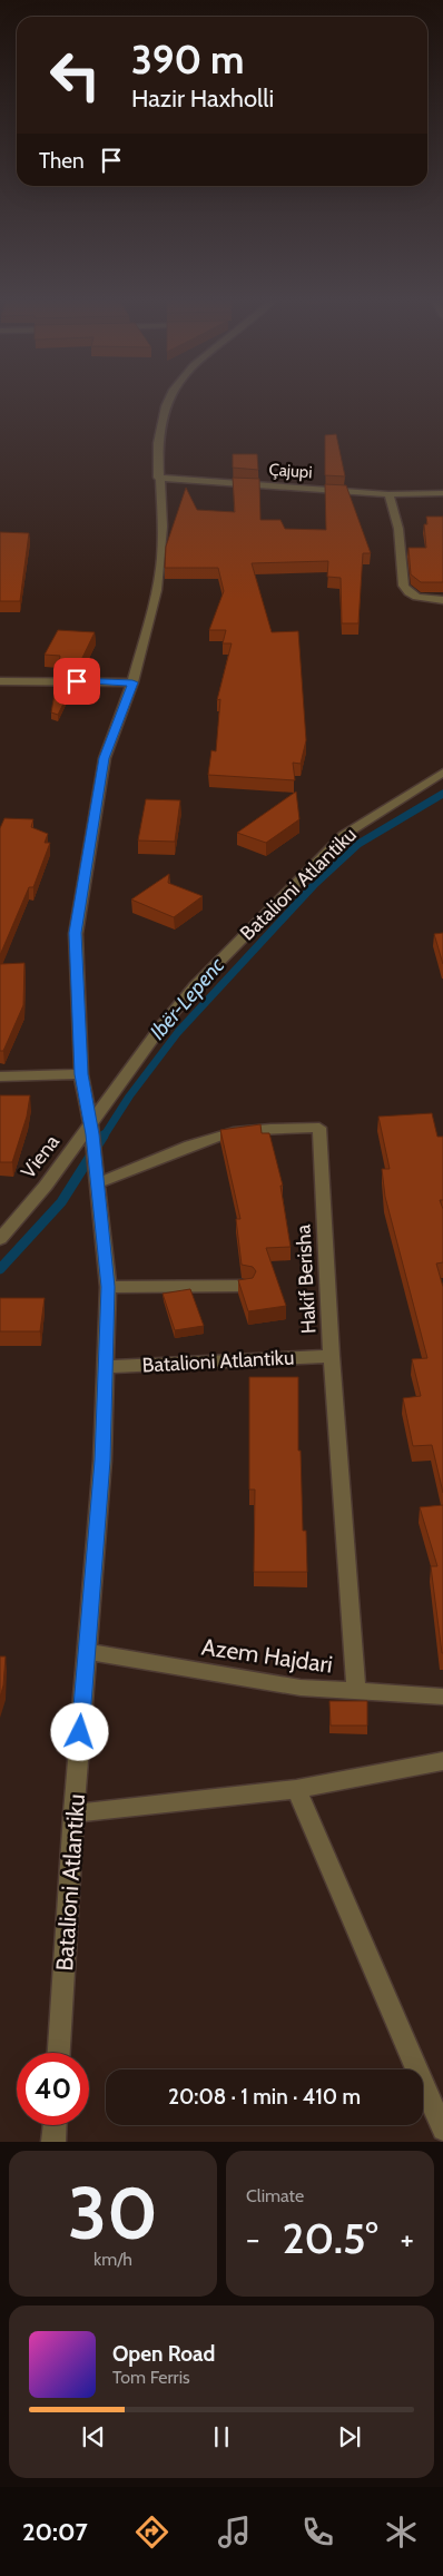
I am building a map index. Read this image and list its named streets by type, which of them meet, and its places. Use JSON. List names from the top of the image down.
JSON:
{
  "streets": {
    "street": [
      "Çajupi",
      "Batalioni Atlantiku",
      "Viena",
      "Hakif Berisha",
      "Azem Hajdari"
    ]
  },
  "crossings": [
    ["Çajupi", "Batalioni Atlantiku"],
    ["Batalioni Atlantiku", "Viena"],
    ["Batalioni Atlantiku", "Hakif Berisha"],
    ["Batalioni Atlantiku", "Azem Hajdari"],
    ["Hakif Berisha", "Azem Hajdari"]
  ],
  "water": ["Ibër-Lepenc"],
  "page": {
    "turn": ["390 m", "Hazir Haxholli"],
    "then": "Then",
    "limit": "40",
    "trip": "20:08 · 1 min · 410 m",
    "tile": [
      ["30", "km/h"],
      "Climate"
    ],
    "heat": ["−", "20.5°", "+"],
    "song": ["Open Road", "Tom Ferris"],
    "tabs": "20:07"
  }
}
